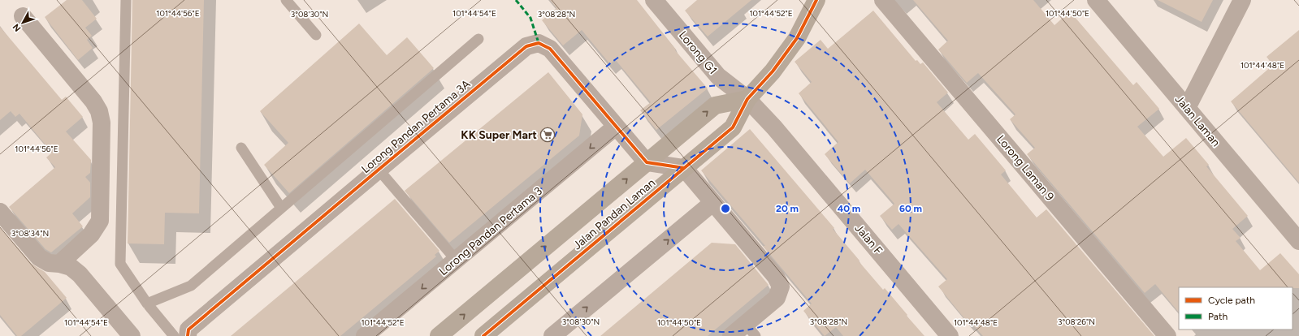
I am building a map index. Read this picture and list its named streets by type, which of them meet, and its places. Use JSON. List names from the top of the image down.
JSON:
{
  "streets": {
    "street": [
      "Lorong G1",
      "Jalan Laman",
      "Lorong Pandan Pertama 3A",
      "Lorong Laman 9",
      "Jalan Pandan Laman",
      "Lorong Pandan Pertama 3",
      "Jalan F"
    ]
  },
  "crossings": [
    ["Lorong G1", "Jalan Pandan Laman"],
    ["Lorong G1", "Jalan F"],
    ["Lorong Pandan Pertama 3A", "Jalan Pandan Laman"],
    ["Lorong Pandan Pertama 3A", "Lorong Pandan Pertama 3"],
    ["Jalan Pandan Laman", "Jalan F"]
  ],
  "places": {
    "supermarket": ["KK Super Mart"]
  },
  "legend": ["Cycle path", "Path"],
  "north": "bottom left",
  "coordinates": [
    "101°44'56\"E",
    "101°44'54\"E",
    "101°44'52\"E",
    "101°44'50\"E",
    "3°08'30\"N",
    "3°08'28\"N",
    "101°44'48\"E",
    "3°08'34\"N",
    "3°08'26\"N"
  ],
  "rings": ["20 m", "40 m", "60 m"]
}
